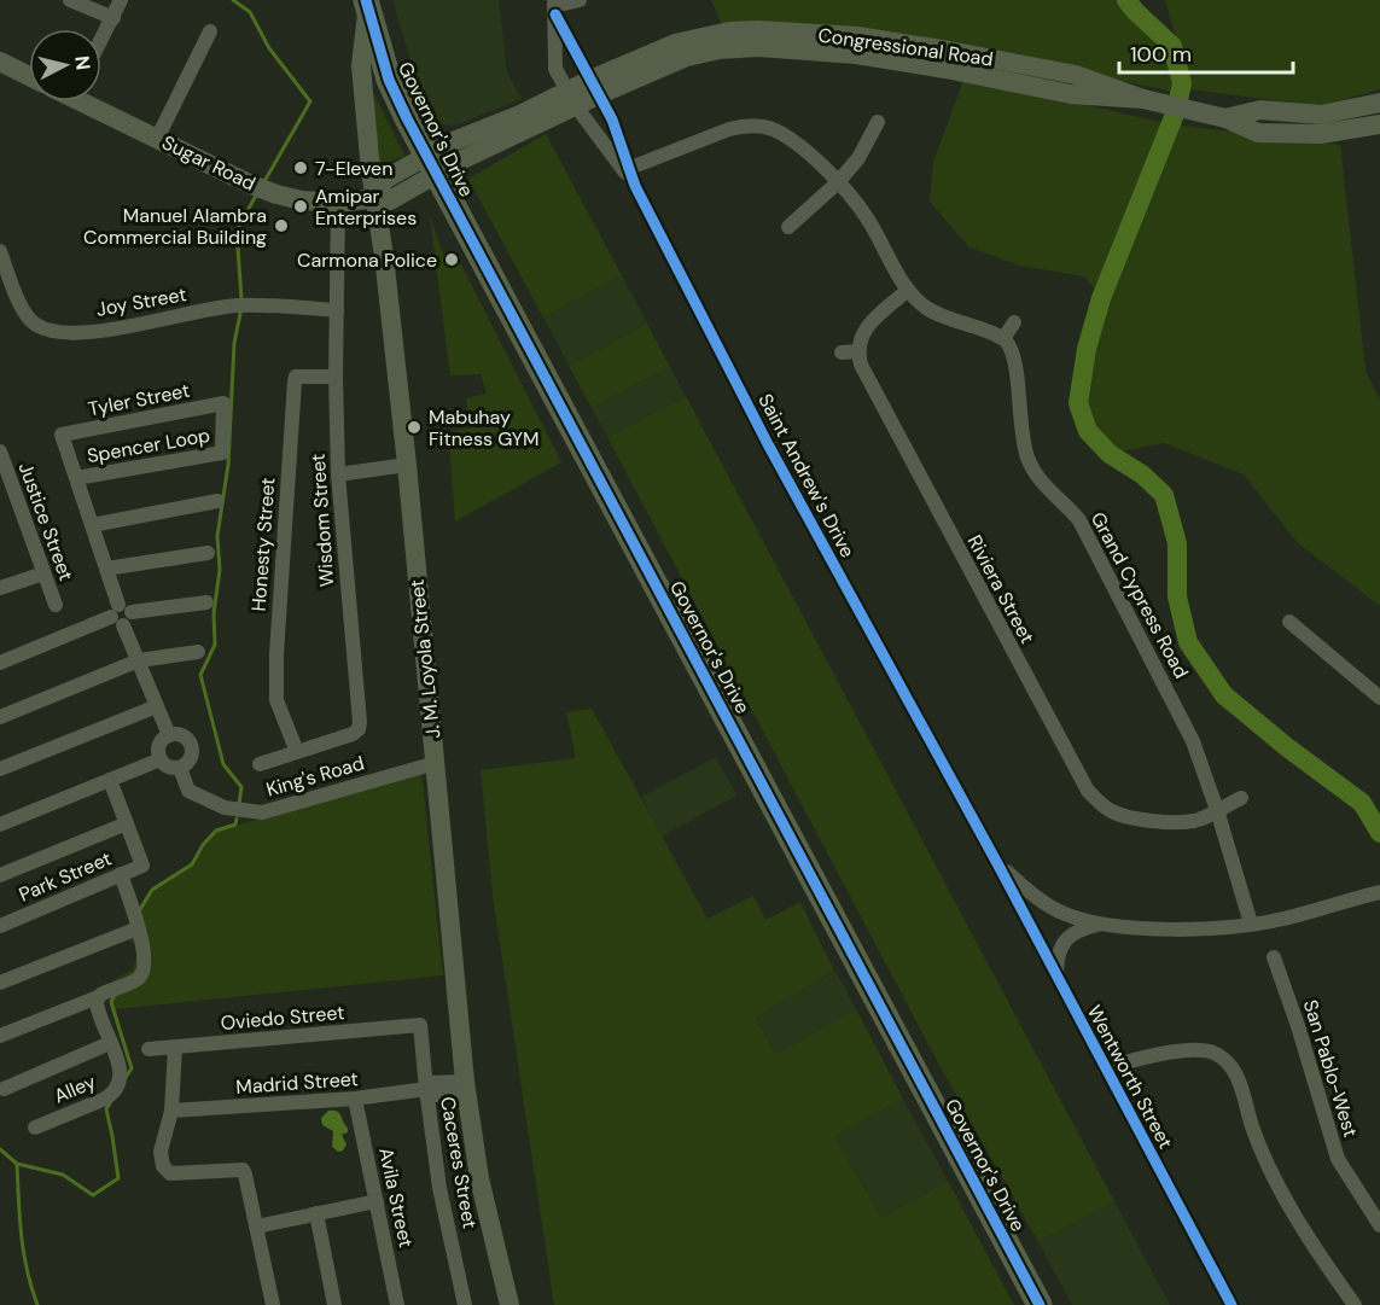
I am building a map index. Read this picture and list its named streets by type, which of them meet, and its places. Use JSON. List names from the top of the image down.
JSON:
{
  "streets": {
    "highway": ["Governor's Drive"],
    "main road": ["Congressional Road", "Sugar Road", "J. M. Loyola Street"],
    "street": [
      "Joy Street",
      "Tyler Street",
      "Spencer Loop",
      "Saint Andrew's Drive",
      "Wisdom Street",
      "Justice Street",
      "Honesty Street",
      "Riviera Street",
      "Grand Cypress Road",
      "King's Road",
      "Park Street",
      "Oviedo Street",
      "San Pablo-West",
      "Wentworth Street",
      "Madrid Street",
      "Alley",
      "Caceres Street",
      "Avila Street"
    ]
  },
  "crossings": [
    ["Congressional Road", "Governor's Drive"],
    ["Congressional Road", "Sugar Road"],
    ["Congressional Road", "Saint Andrew's Drive"],
    ["Governor's Drive", "Sugar Road"],
    ["Governor's Drive", "J. M. Loyola Street"],
    ["Sugar Road", "Wisdom Street"],
    ["Sugar Road", "J. M. Loyola Street"],
    ["Joy Street", "Wisdom Street"],
    ["Tyler Street", "Spencer Loop"],
    ["Saint Andrew's Drive", "Grand Cypress Road"],
    ["Saint Andrew's Drive", "Wentworth Street"],
    ["Wisdom Street", "Honesty Street"],
    ["Riviera Street", "Grand Cypress Road"],
    ["J. M. Loyola Street", "King's Road"],
    ["J. M. Loyola Street", "Madrid Street"],
    ["Oviedo Street", "Caceres Street"],
    ["Madrid Street", "Caceres Street"],
    ["Madrid Street", "Avila Street"]
  ],
  "places": [
    "7-Eleven",
    "Amipar Enterprises",
    "Manuel Alambra Commercial Building",
    "Carmona Police",
    "Mabuhay Fitness GYM"
  ],
  "scale_bar": "100 m",
  "north": "right"
}
